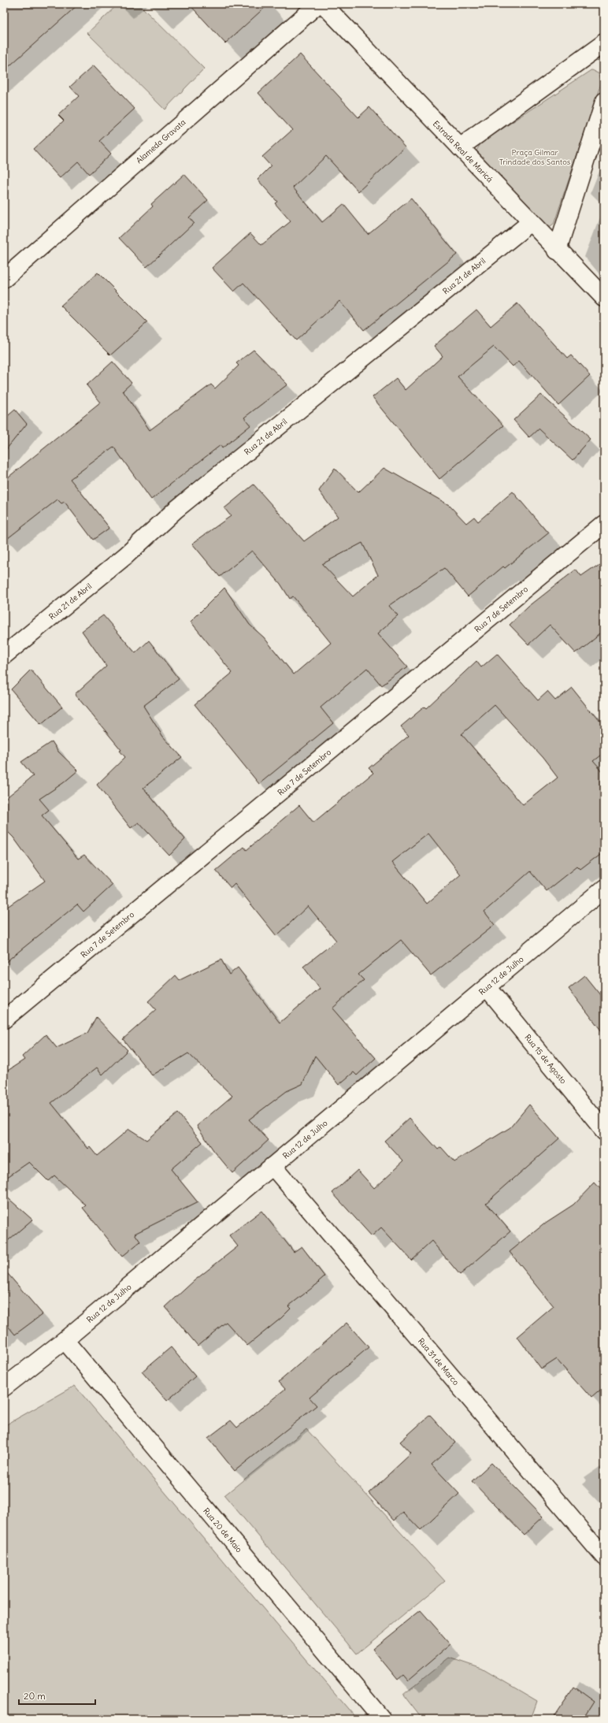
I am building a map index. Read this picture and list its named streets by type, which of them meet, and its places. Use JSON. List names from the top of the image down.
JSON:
{
  "streets": {
    "street": [
      "Alameda Gravata",
      "Estrada Real de Maricá",
      "Rua 21 de Abril",
      "Rua 7 de Setembro",
      "Rua 12 de Julho",
      "Rua 15 de Agosto",
      "Rua 31 de Marco",
      "Rua 20 de Maio"
    ]
  },
  "crossings": [
    ["Estrada Real de Maricá", "Rua 21 de Abril"],
    ["Rua 12 de Julho", "Rua 15 de Agosto"],
    ["Rua 12 de Julho", "Rua 31 de Marco"],
    ["Rua 12 de Julho", "Rua 20 de Maio"]
  ],
  "parks": ["Praça Gilmar Trindade dos Santos"],
  "scale_bar": "20 m"
}
